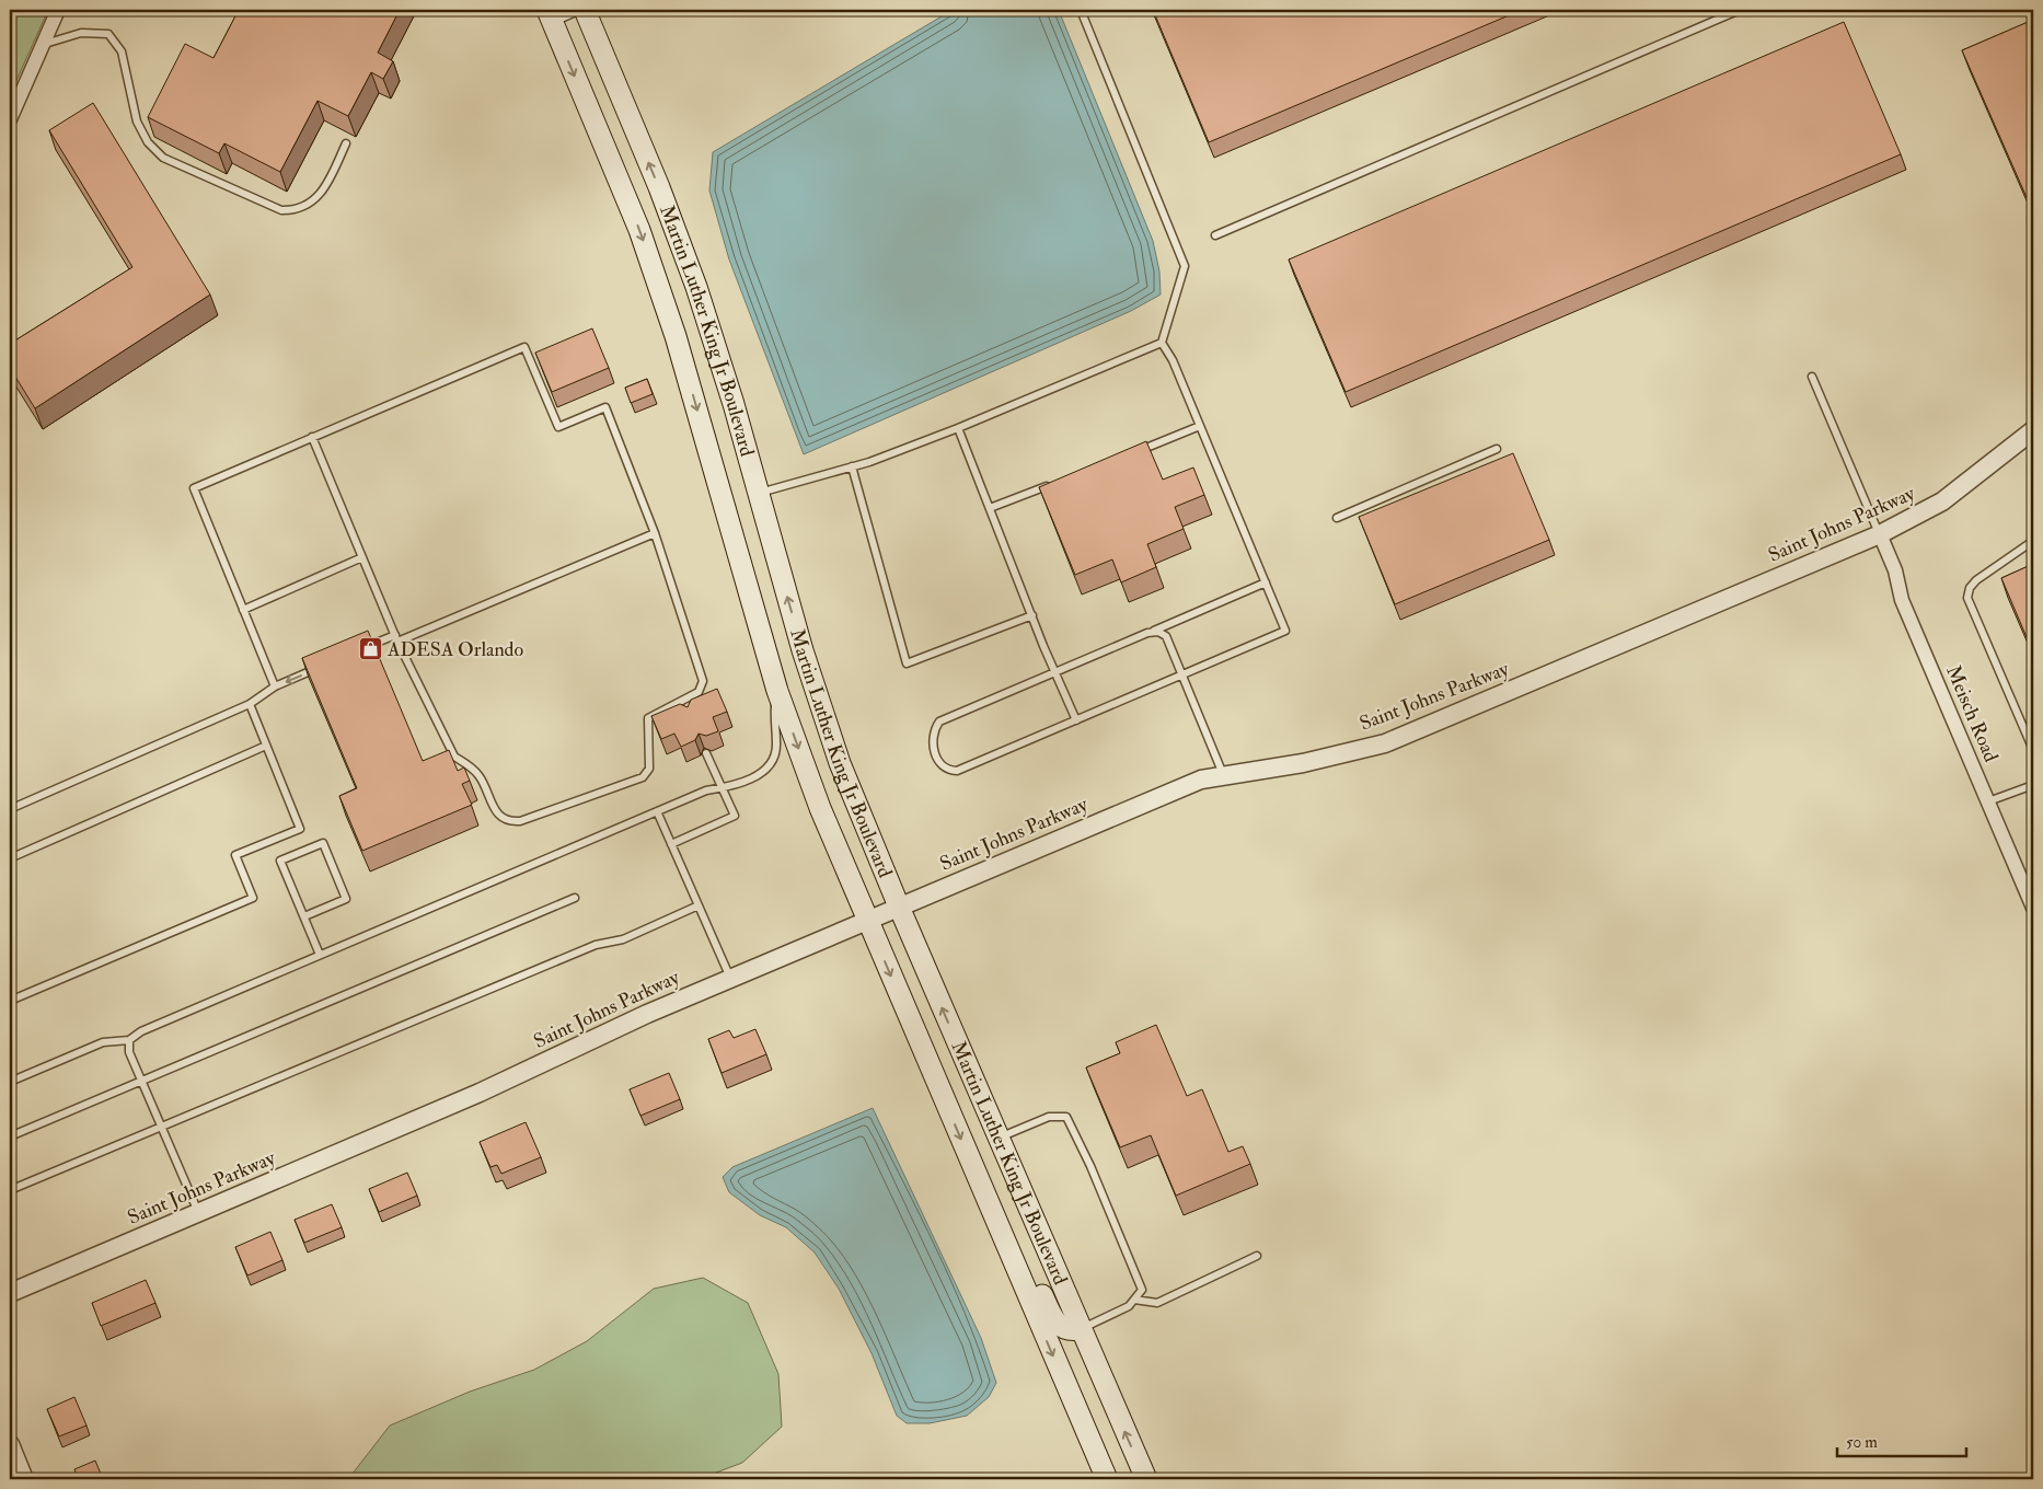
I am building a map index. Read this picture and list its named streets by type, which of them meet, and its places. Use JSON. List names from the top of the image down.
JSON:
{
  "streets": {
    "main road": ["Martin Luther King Jr Boulevard"],
    "street": ["Saint Johns Parkway", "Meisch Road"]
  },
  "crossings": [
    ["Martin Luther King Jr Boulevard", "Saint Johns Parkway"],
    ["Saint Johns Parkway", "Meisch Road"]
  ],
  "places": {
    "shop": ["ADESA Orlando"]
  },
  "scale_bar": "50 m"
}
